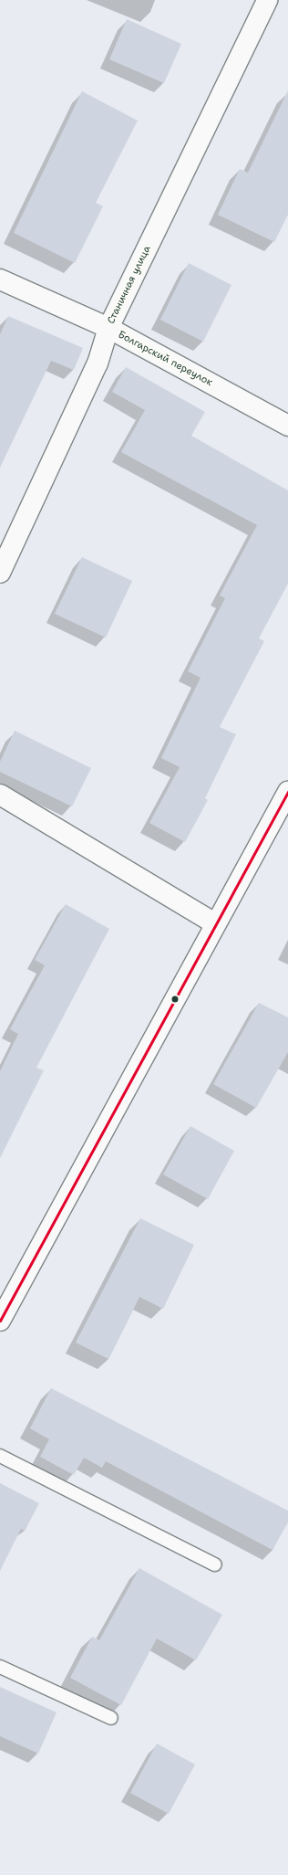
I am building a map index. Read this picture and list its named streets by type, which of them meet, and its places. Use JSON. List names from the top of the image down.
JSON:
{
  "streets": {
    "street": ["Станичная улица", "Болгарский переулок"]
  },
  "crossings": [
    ["Станичная улица", "Болгарский переулок"]
  ]
}
